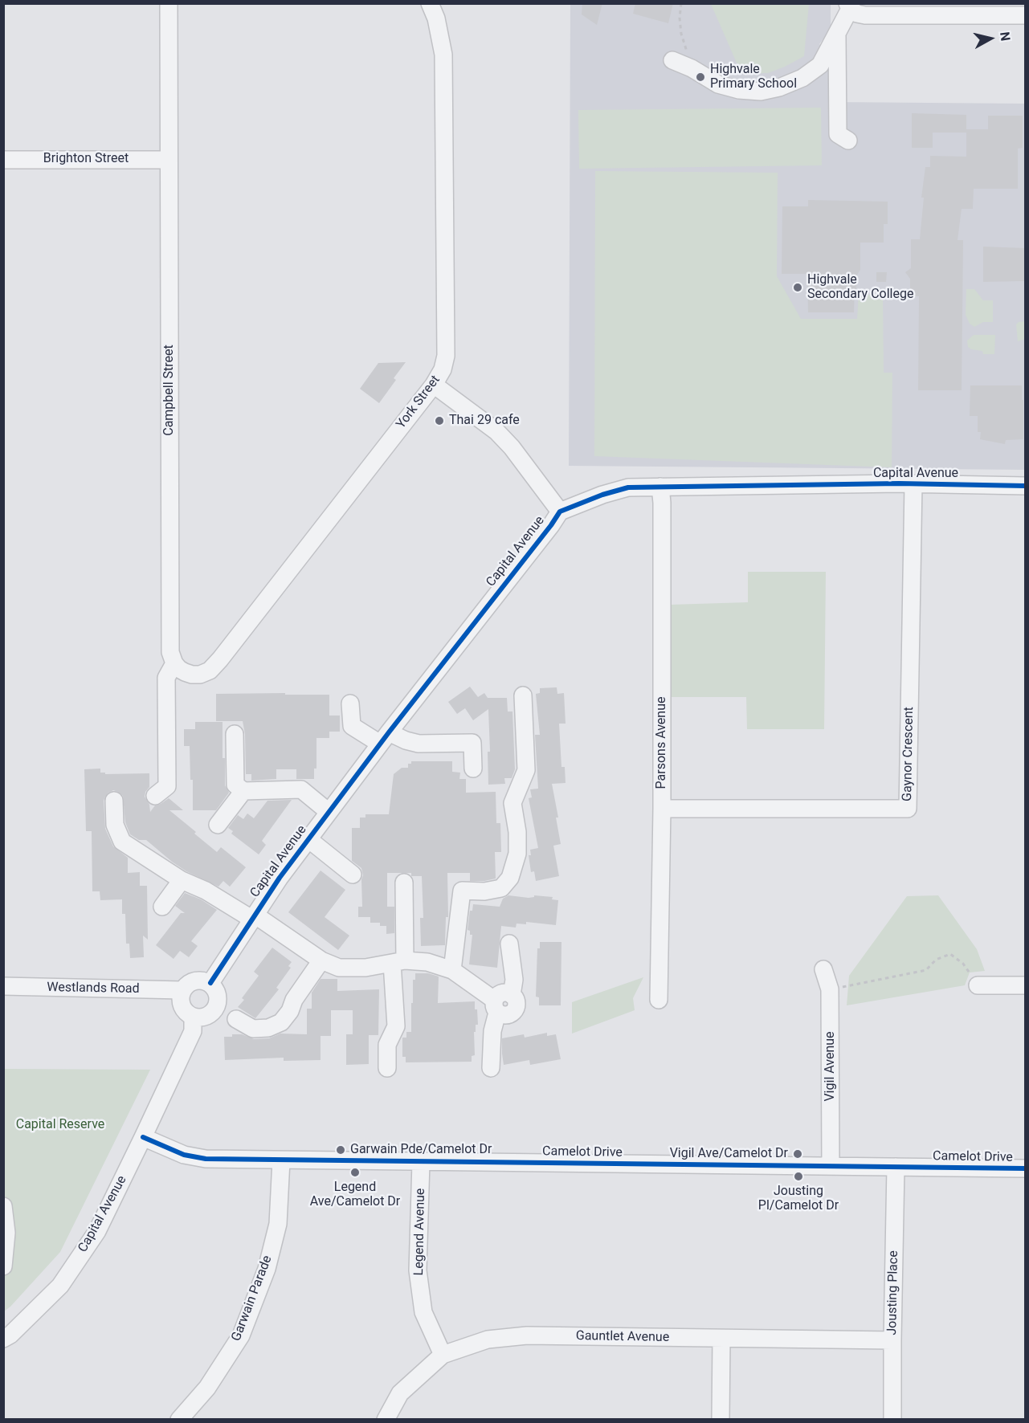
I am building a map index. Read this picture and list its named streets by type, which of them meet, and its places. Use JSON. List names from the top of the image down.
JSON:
{
  "streets": {
    "street": [
      "Brighton Street",
      "Campbell Street",
      "York Street",
      "Capital Avenue",
      "Parsons Avenue",
      "Gaynor Crescent",
      "Westlands Road",
      "Vigil Avenue",
      "Camelot Drive",
      "Legend Avenue",
      "Jousting Place",
      "Garwain Parade",
      "Gauntlet Avenue"
    ]
  },
  "crossings": [
    ["Brighton Street", "Campbell Street"],
    ["Campbell Street", "York Street"],
    ["Capital Avenue", "Parsons Avenue"],
    ["Capital Avenue", "Gaynor Crescent"],
    ["Capital Avenue", "Westlands Road"],
    ["Capital Avenue", "Camelot Drive"],
    ["Parsons Avenue", "Gaynor Crescent"],
    ["Vigil Avenue", "Camelot Drive"],
    ["Camelot Drive", "Legend Avenue"],
    ["Camelot Drive", "Jousting Place"],
    ["Camelot Drive", "Garwain Parade"],
    ["Legend Avenue", "Gauntlet Avenue"],
    ["Jousting Place", "Gauntlet Avenue"]
  ],
  "parks": ["Capital Reserve"],
  "places": [
    "Highvale Primary School",
    "Highvale Secondary College",
    "Thai 29 cafe",
    "Garwain Pde/Camelot Dr",
    "Vigil Ave/Camelot Dr",
    "Legend Ave/Camelot Dr",
    "Jousting Pl/Camelot Dr"
  ],
  "north": "right"
}
